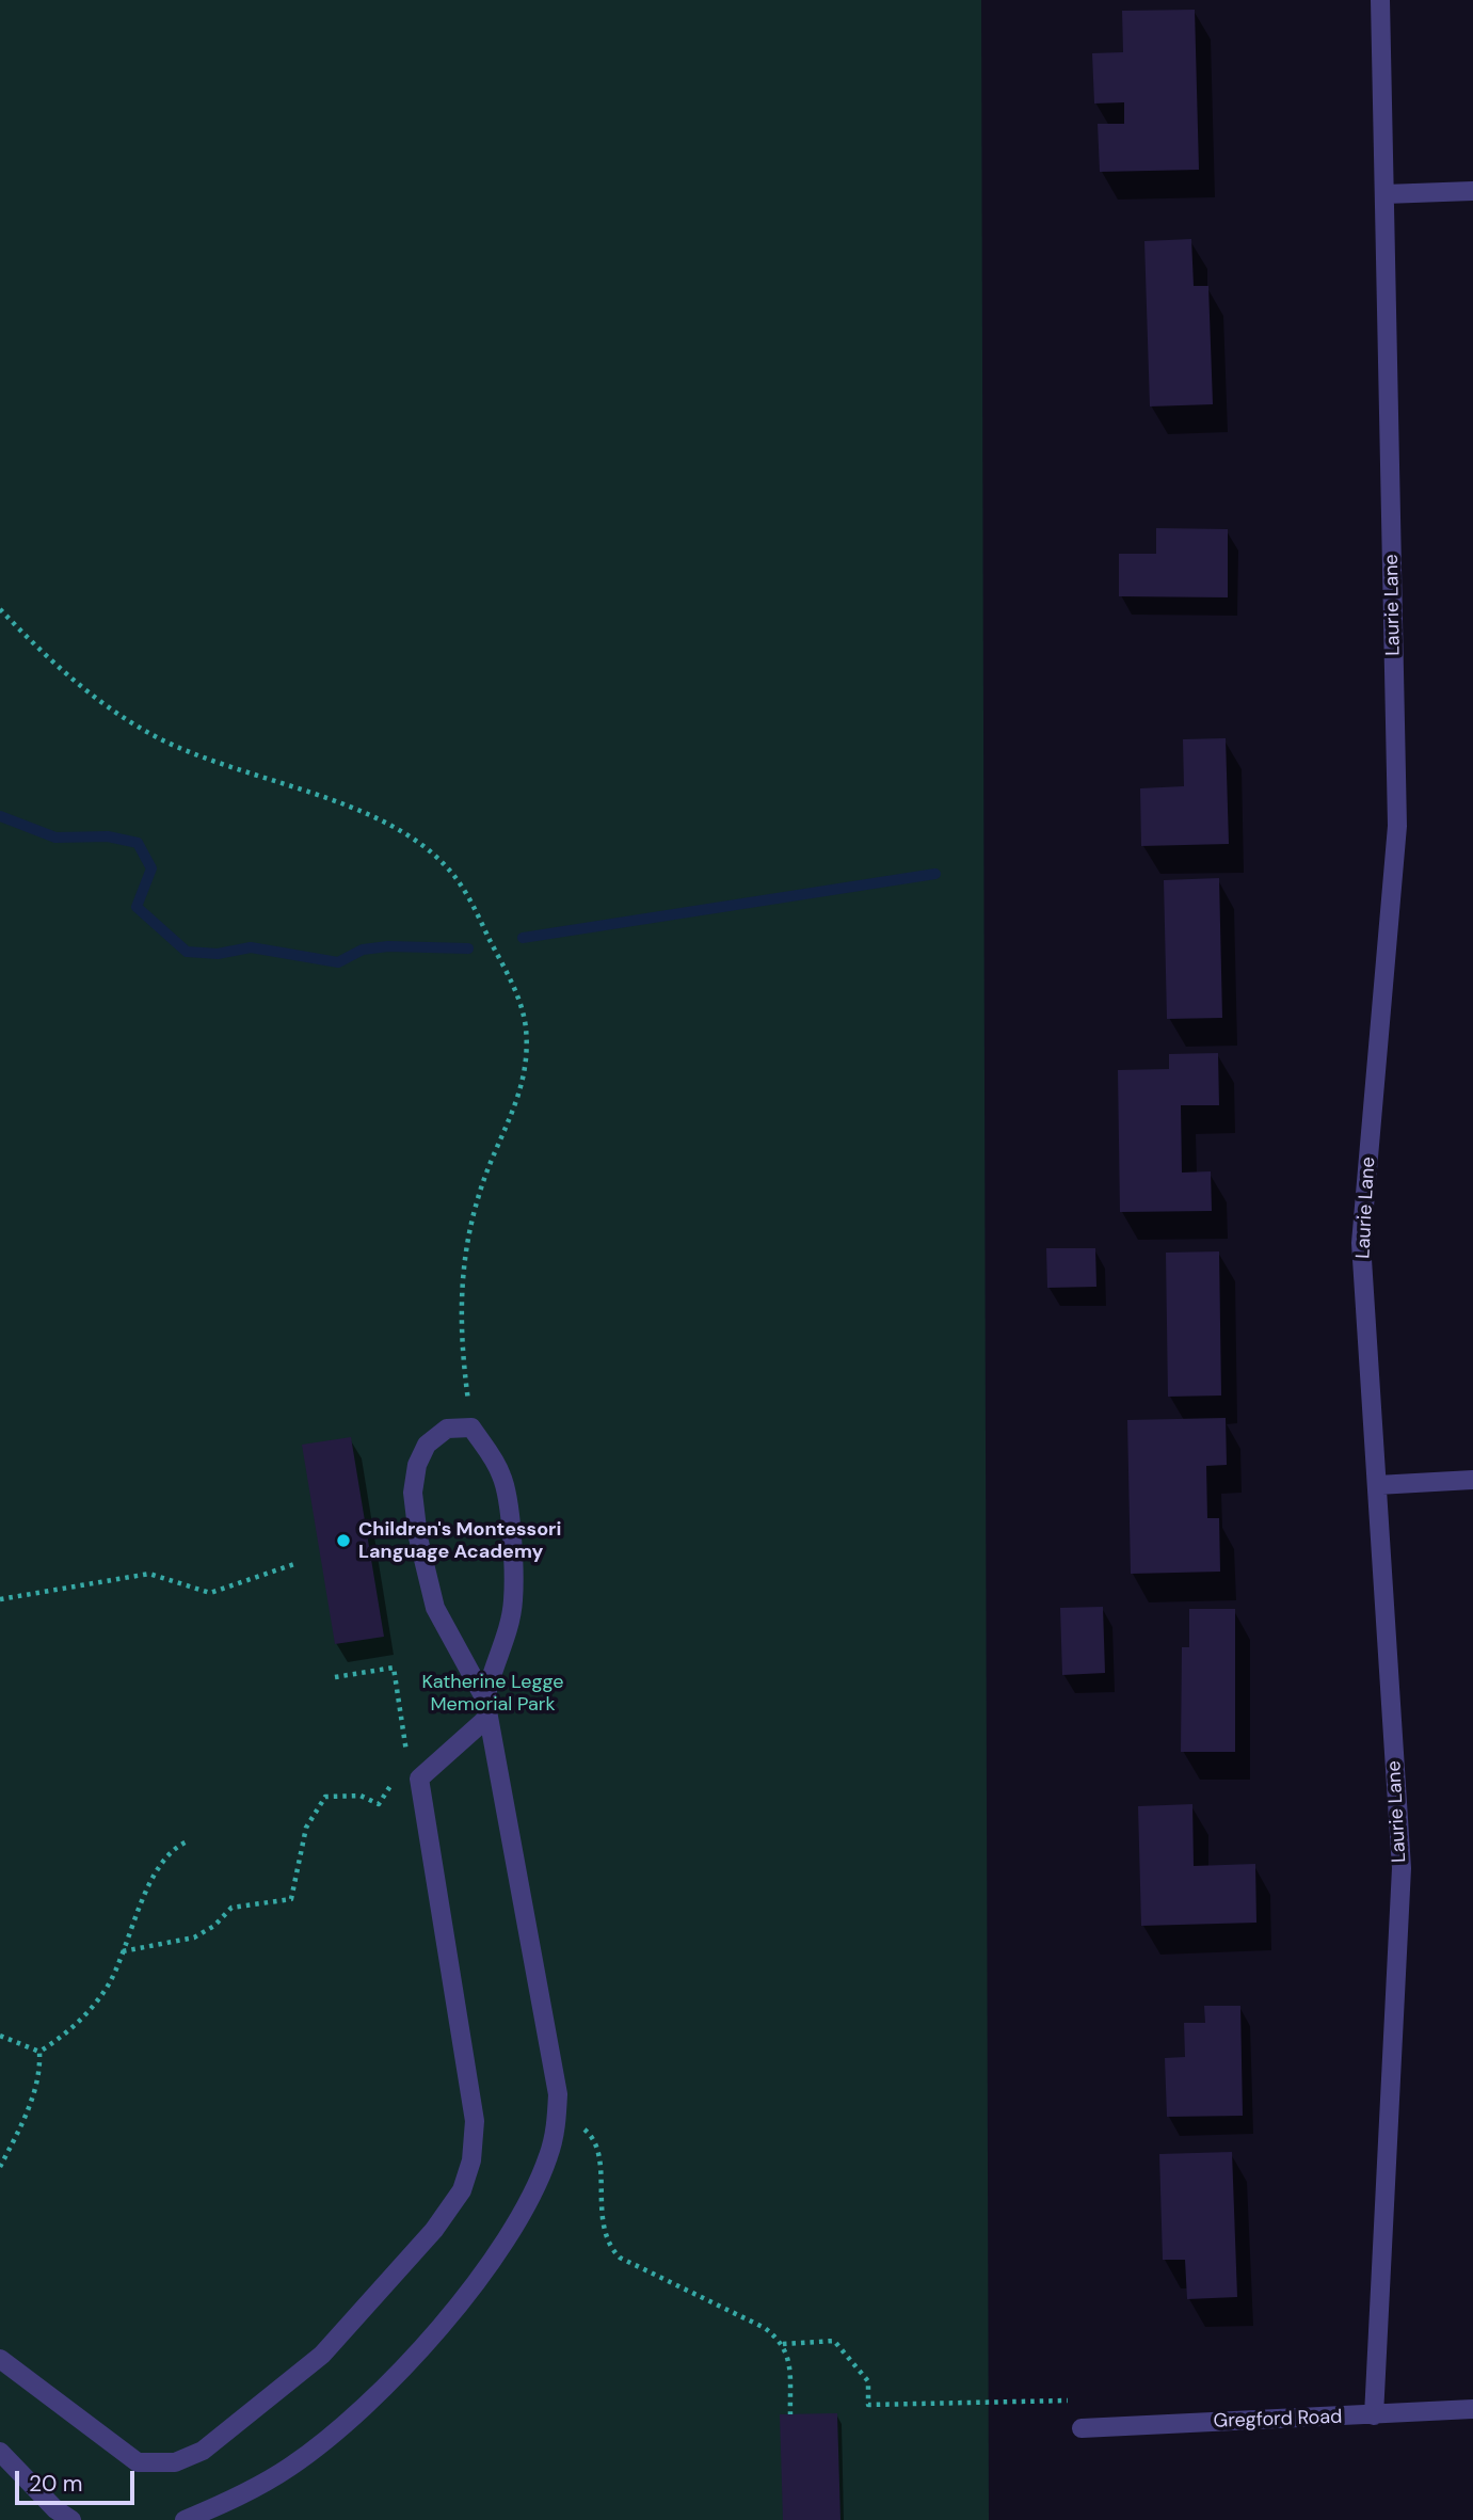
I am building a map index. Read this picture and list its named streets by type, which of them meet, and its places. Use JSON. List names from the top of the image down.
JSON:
{
  "streets": {
    "street": ["Laurie Lane", "Gregford Road"]
  },
  "crossings": [
    ["Laurie Lane", "Gregford Road"]
  ],
  "parks": ["Katherine Legge Memorial Park"],
  "places": ["Children's Montessori Language Academy"],
  "scale_bar": "20 m"
}
